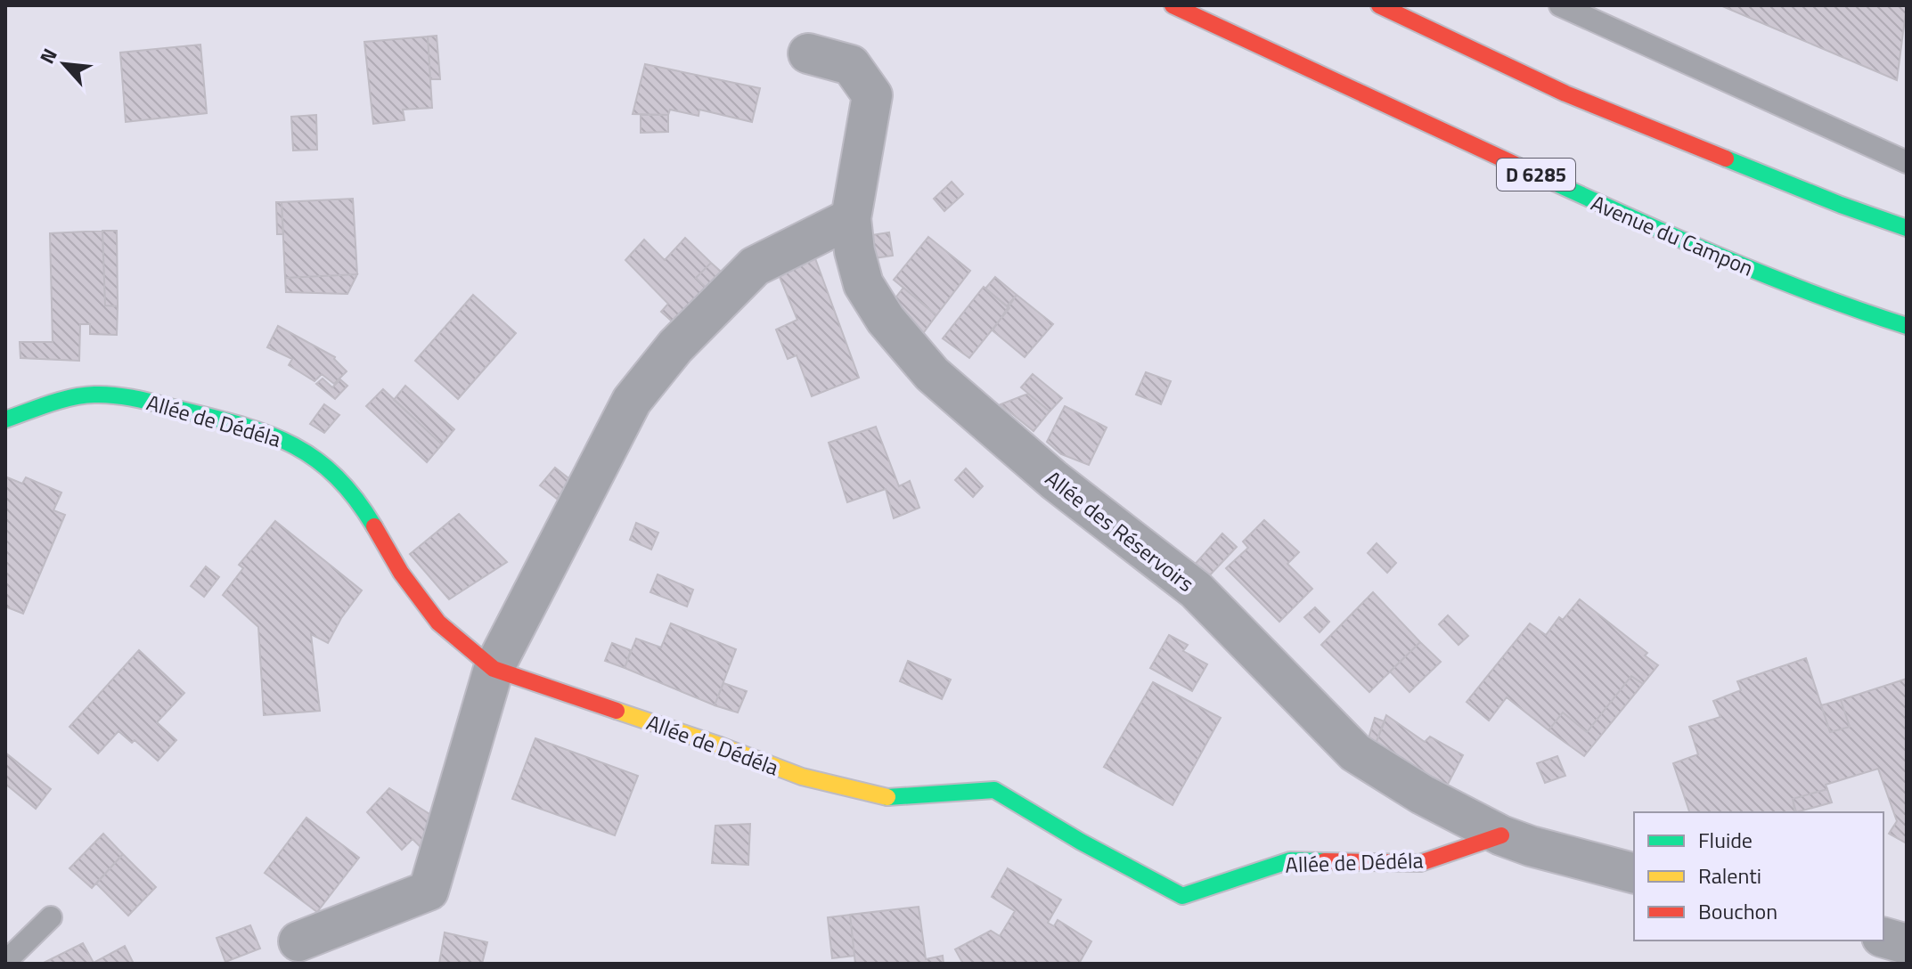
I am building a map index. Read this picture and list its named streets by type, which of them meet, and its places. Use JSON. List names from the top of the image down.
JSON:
{
  "streets": {
    "street": [
      "D 6285",
      "Avenue du Campon",
      "Allée de Dédéla",
      "Allée des Réservoirs"
    ]
  },
  "crossings": [
    ["Allée de Dédéla", "Allée des Réservoirs"]
  ],
  "legend": ["Fluide", "Ralenti", "Bouchon"],
  "north": "top left"
}
